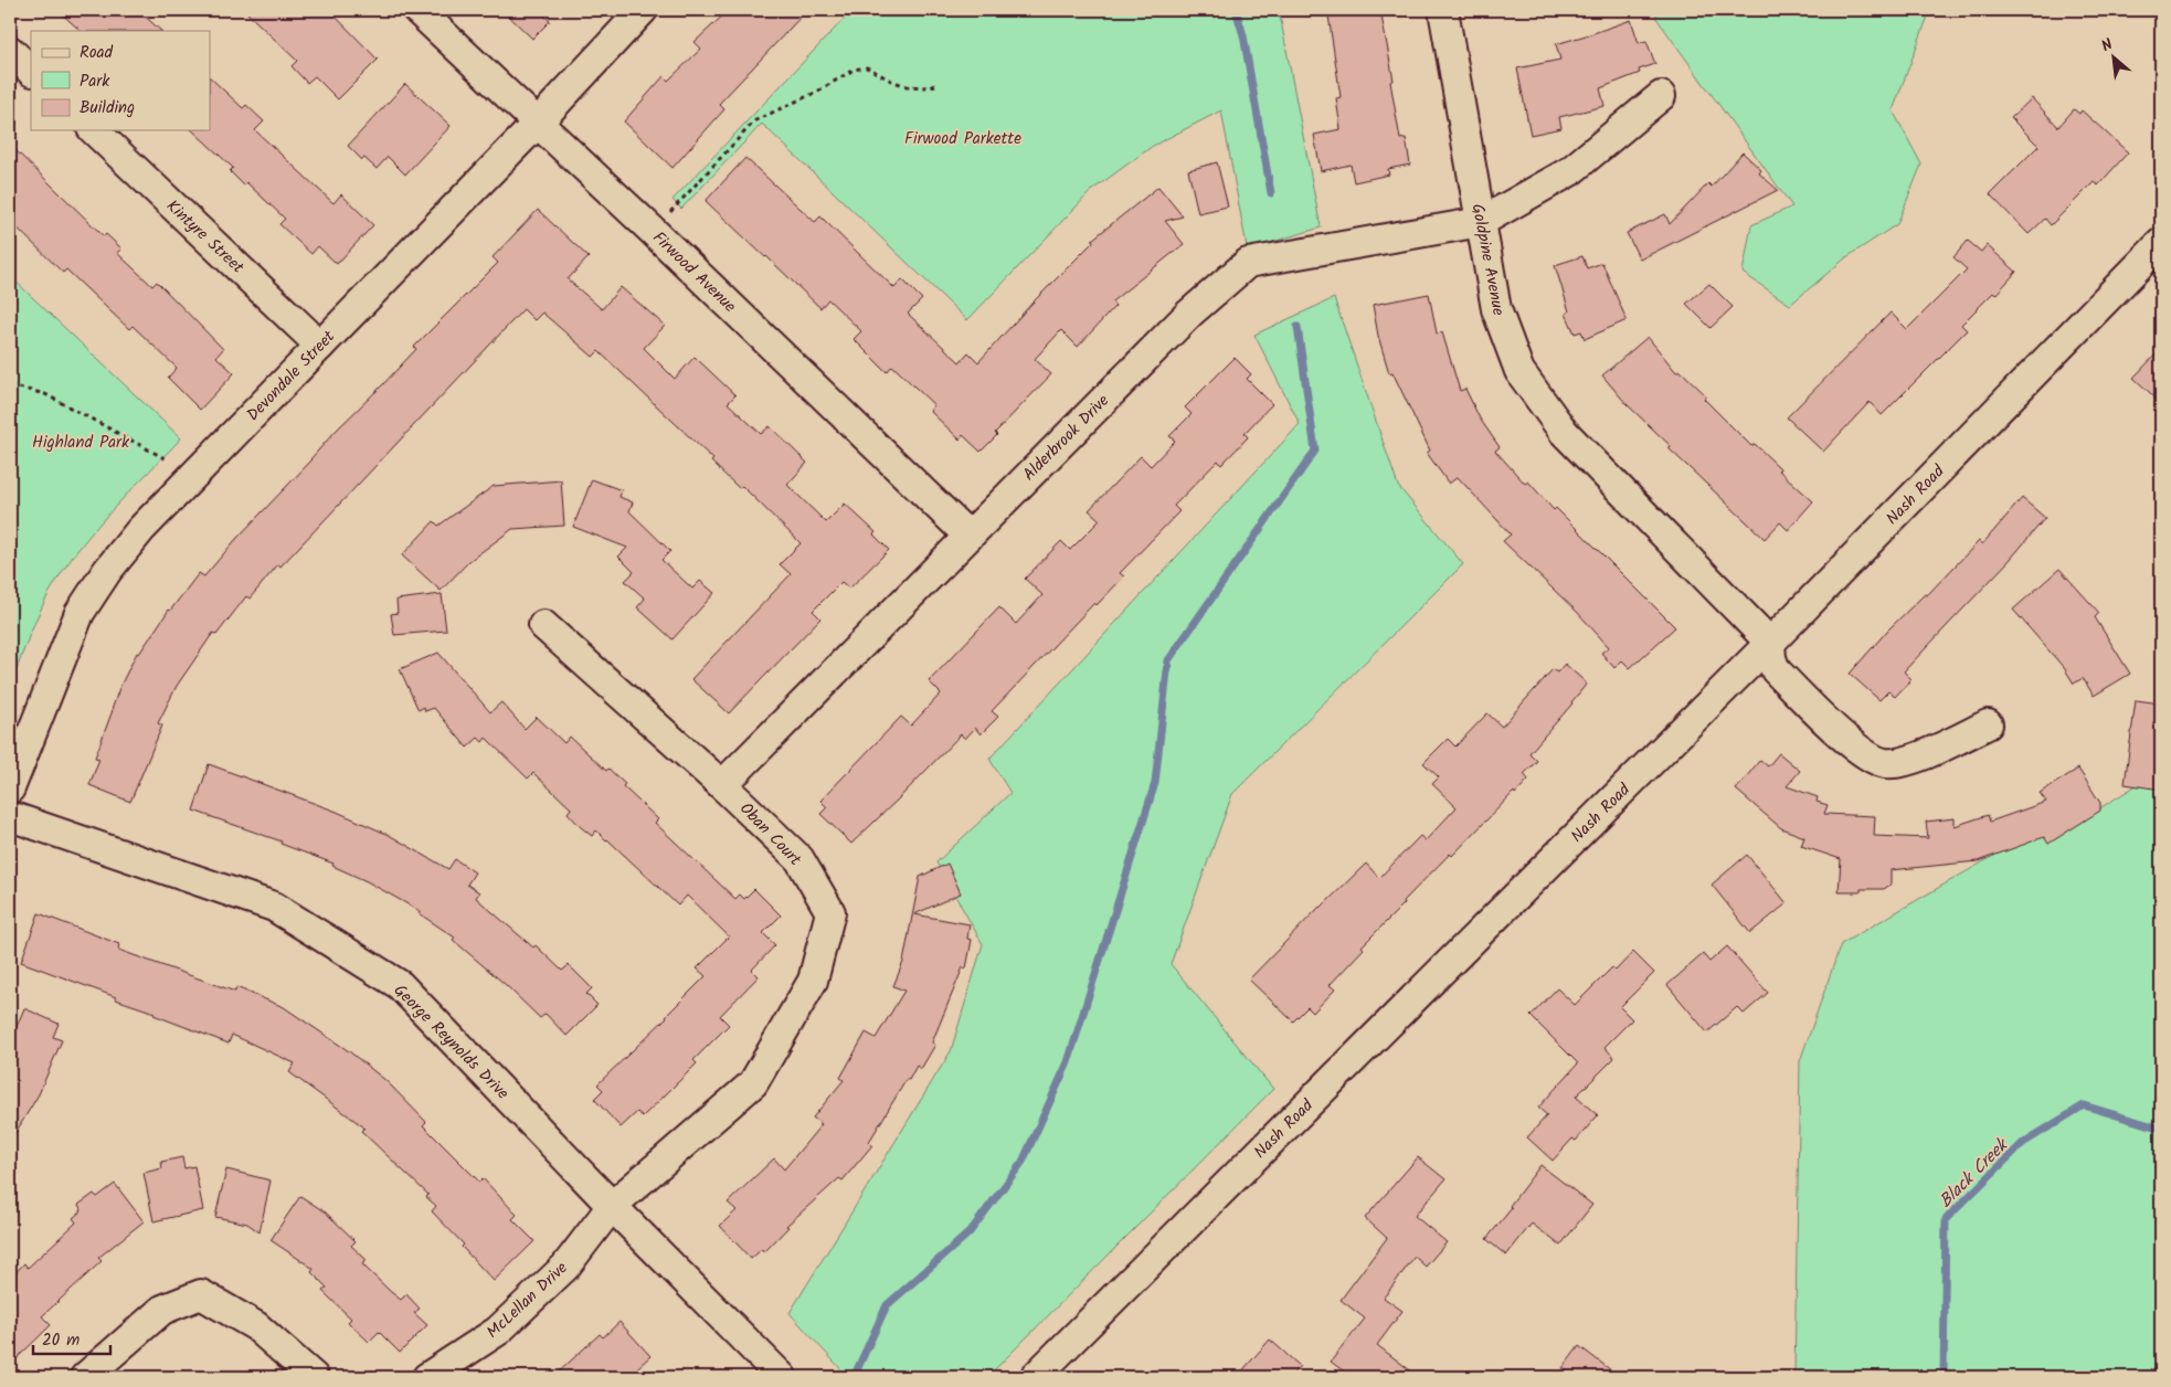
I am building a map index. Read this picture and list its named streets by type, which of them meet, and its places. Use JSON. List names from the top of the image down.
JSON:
{
  "streets": {
    "street": [
      "Kintyre Street",
      "Goldpine Avenue",
      "Firwood Avenue",
      "Devondale Street",
      "Alderbrook Drive",
      "Nash Road",
      "Oban Court",
      "George Reynolds Drive",
      "McLellan Drive"
    ]
  },
  "crossings": [
    ["Kintyre Street", "Devondale Street"],
    ["Goldpine Avenue", "Alderbrook Drive"],
    ["Goldpine Avenue", "Nash Road"],
    ["Firwood Avenue", "Devondale Street"],
    ["Firwood Avenue", "Alderbrook Drive"],
    ["Alderbrook Drive", "Oban Court"],
    ["Oban Court", "George Reynolds Drive"],
    ["Oban Court", "McLellan Drive"],
    ["George Reynolds Drive", "McLellan Drive"]
  ],
  "water": ["Black Creek"],
  "parks": ["Firwood Parkette", "Highland Park"],
  "legend": ["Road", "Park", "Building"],
  "scale_bar": "20 m",
  "north": "top left"
}
